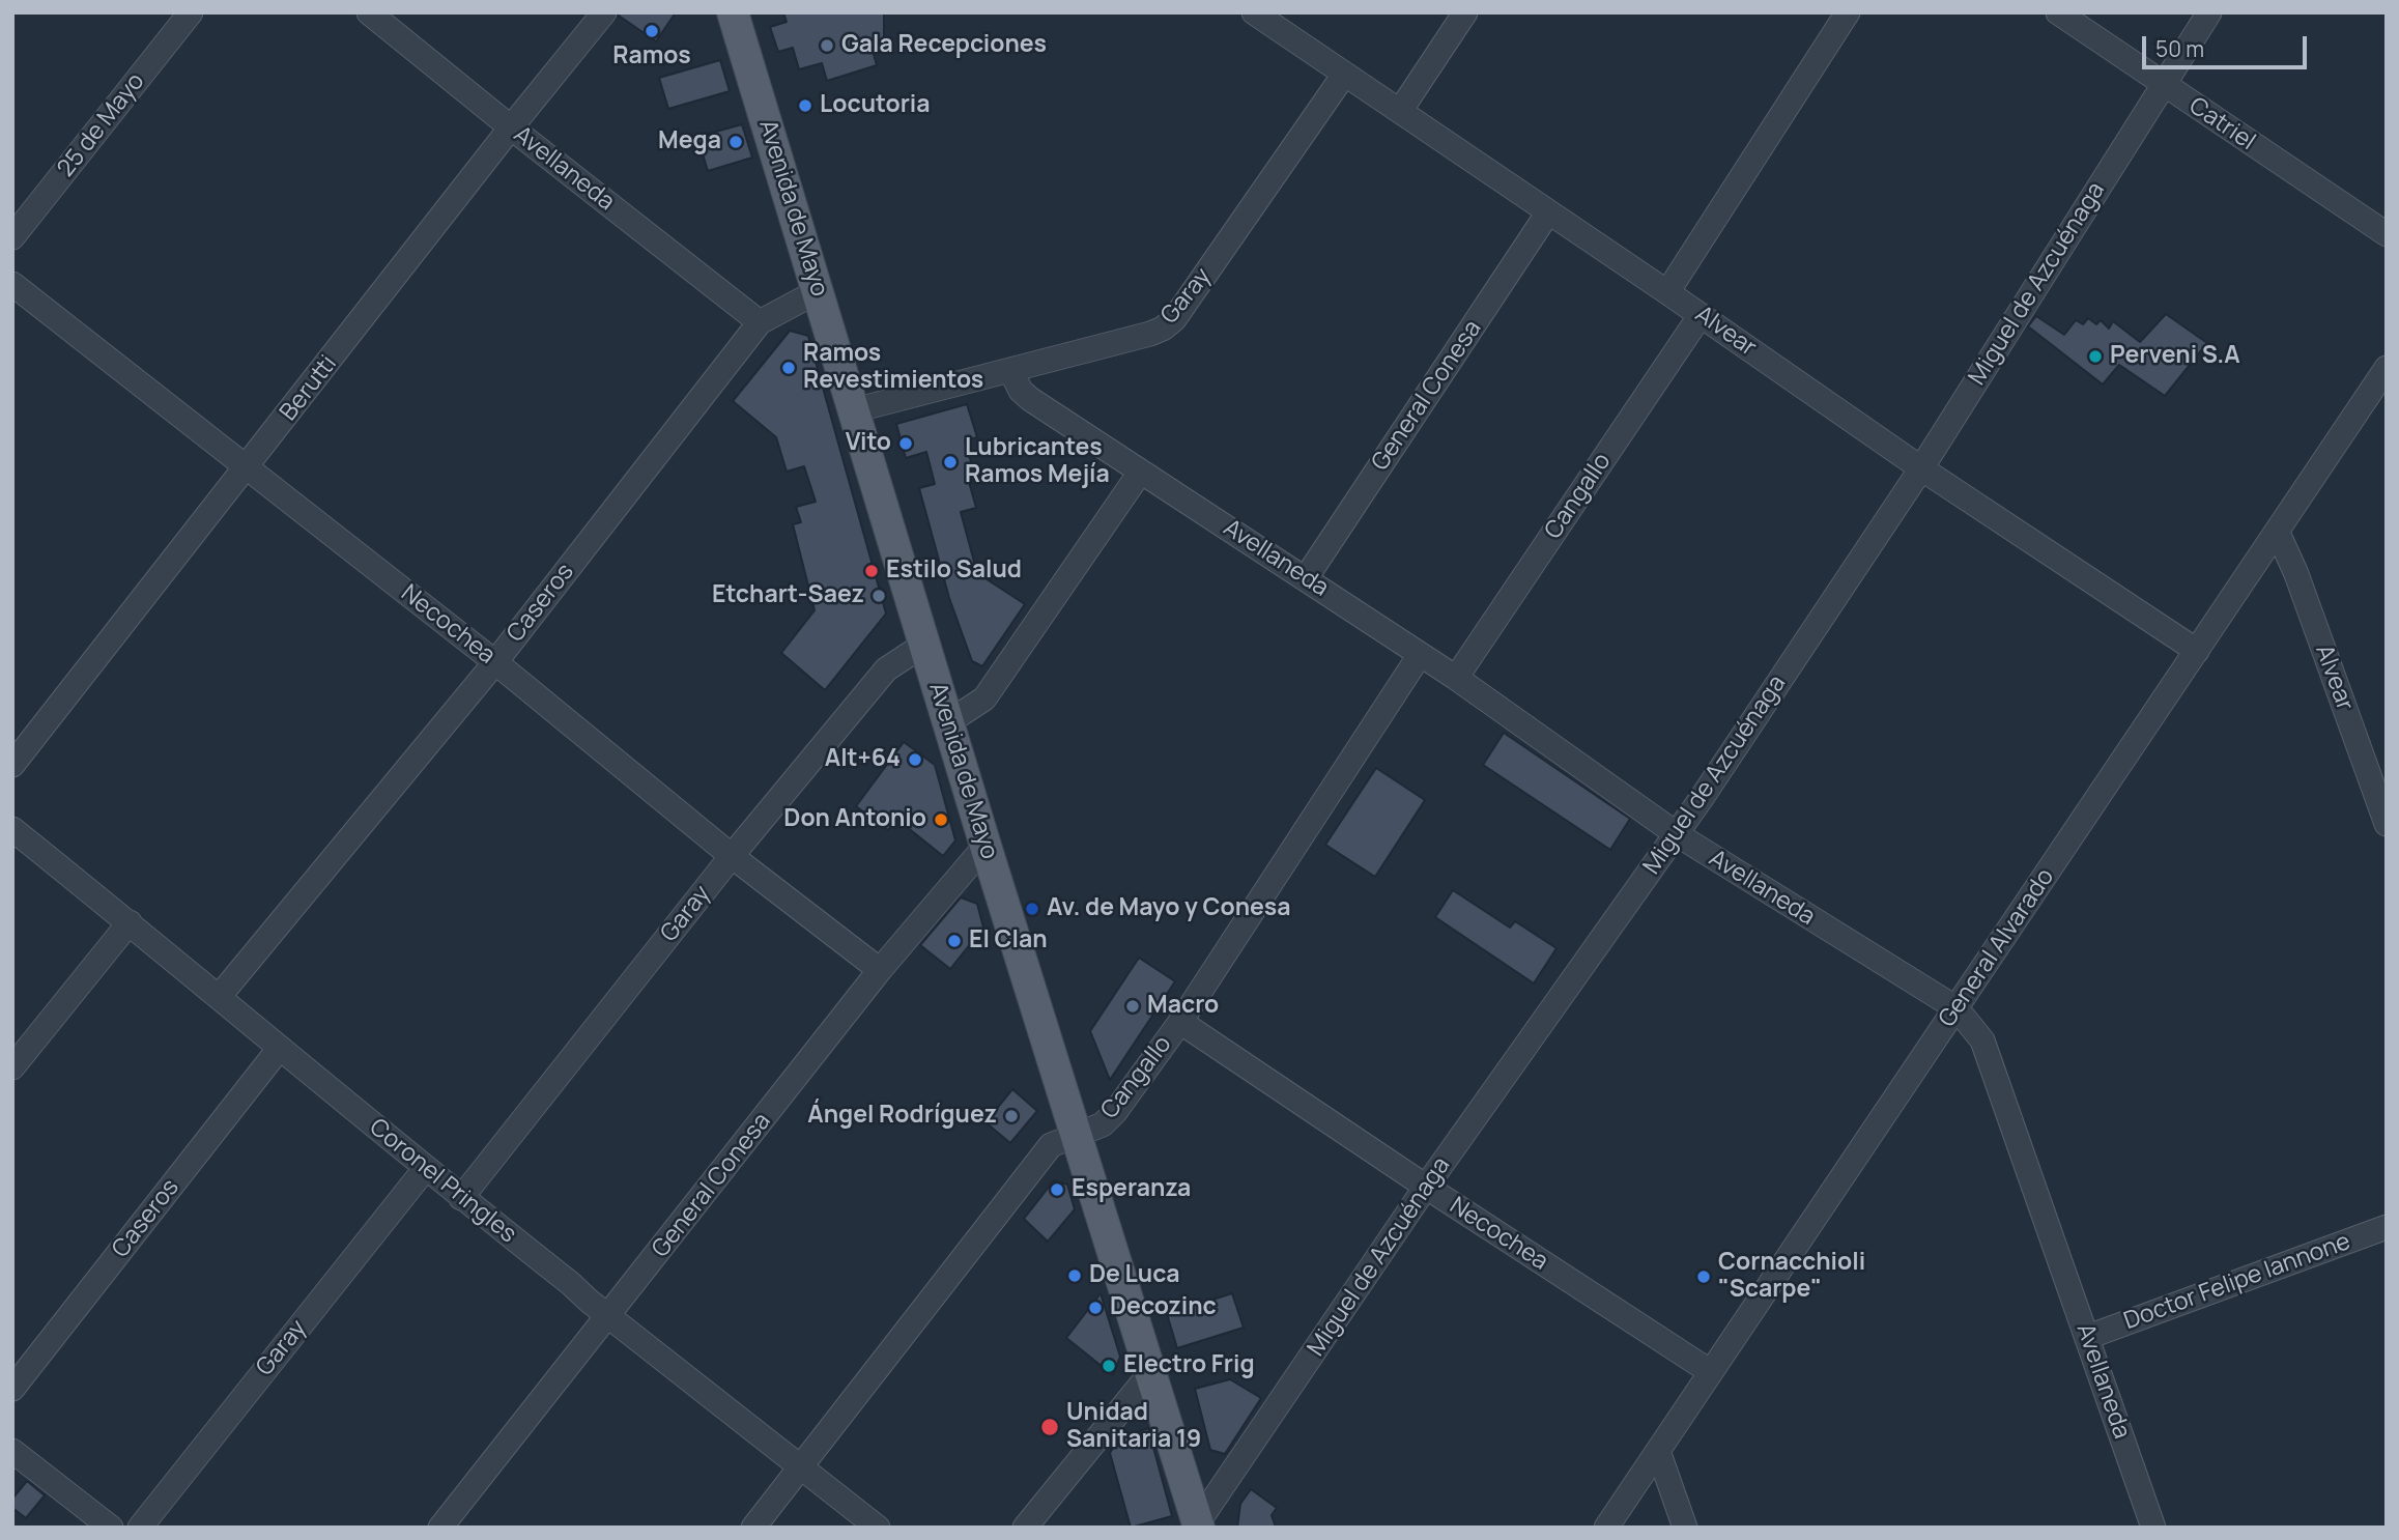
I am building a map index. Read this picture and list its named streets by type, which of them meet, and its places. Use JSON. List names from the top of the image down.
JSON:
{
  "streets": {
    "main road": ["Avenida de Mayo"],
    "street": [
      "Catriel",
      "25 de Mayo",
      "Avellaneda",
      "Miguel de Azcuénaga",
      "Garay",
      "Alvear",
      "Berutti",
      "General Conesa",
      "Cangallo",
      "Caseros",
      "Necochea",
      "General Alvarado",
      "Coronel Pringles",
      "Doctor Felipe Iannone"
    ]
  },
  "crossings": [
    ["Catriel", "Miguel de Azcuénaga"],
    ["Avellaneda", "Miguel de Azcuénaga"],
    ["Avellaneda", "Garay"],
    ["Avellaneda", "Berutti"],
    ["Avellaneda", "General Conesa"],
    ["Avellaneda", "Cangallo"],
    ["Avellaneda", "Caseros"],
    ["Avellaneda", "General Alvarado"],
    ["Avellaneda", "Doctor Felipe Iannone"],
    ["Avenida de Mayo", "Miguel de Azcuénaga"],
    ["Avenida de Mayo", "Garay"],
    ["Avenida de Mayo", "General Conesa"],
    ["Avenida de Mayo", "Cangallo"],
    ["Avenida de Mayo", "Caseros"],
    ["Miguel de Azcuénaga", "Alvear"],
    ["Miguel de Azcuénaga", "Necochea"],
    ["Garay", "Alvear"],
    ["Garay", "Necochea"],
    ["Garay", "Coronel Pringles"],
    ["Alvear", "General Conesa"],
    ["Alvear", "Cangallo"],
    ["Alvear", "General Alvarado"],
    ["Berutti", "Necochea"],
    ["General Conesa", "Necochea"],
    ["General Conesa", "Coronel Pringles"],
    ["Cangallo", "Necochea"],
    ["Cangallo", "Coronel Pringles"],
    ["Caseros", "Necochea"],
    ["Caseros", "Coronel Pringles"],
    ["Necochea", "General Alvarado"]
  ],
  "places": [
    "Ramos",
    "Gala Recepciones",
    "Locutoria",
    "Mega",
    "Perveni S.A",
    "Ramos Revestimientos",
    "Vito",
    "Lubricantes Ramos Mejía",
    "Estilo Salud",
    "Etchart-Saez",
    "Alt+64",
    "Don Antonio",
    "Av. de Mayo y Conesa",
    "El Clan",
    "Macro",
    "Ángel Rodríguez",
    "Esperanza",
    "De Luca",
    "Cornacchioli \"Scarpe\"",
    "Decozinc",
    "Electro Frig",
    "Unidad Sanitaria 19"
  ],
  "scale_bar": "50 m"
}
